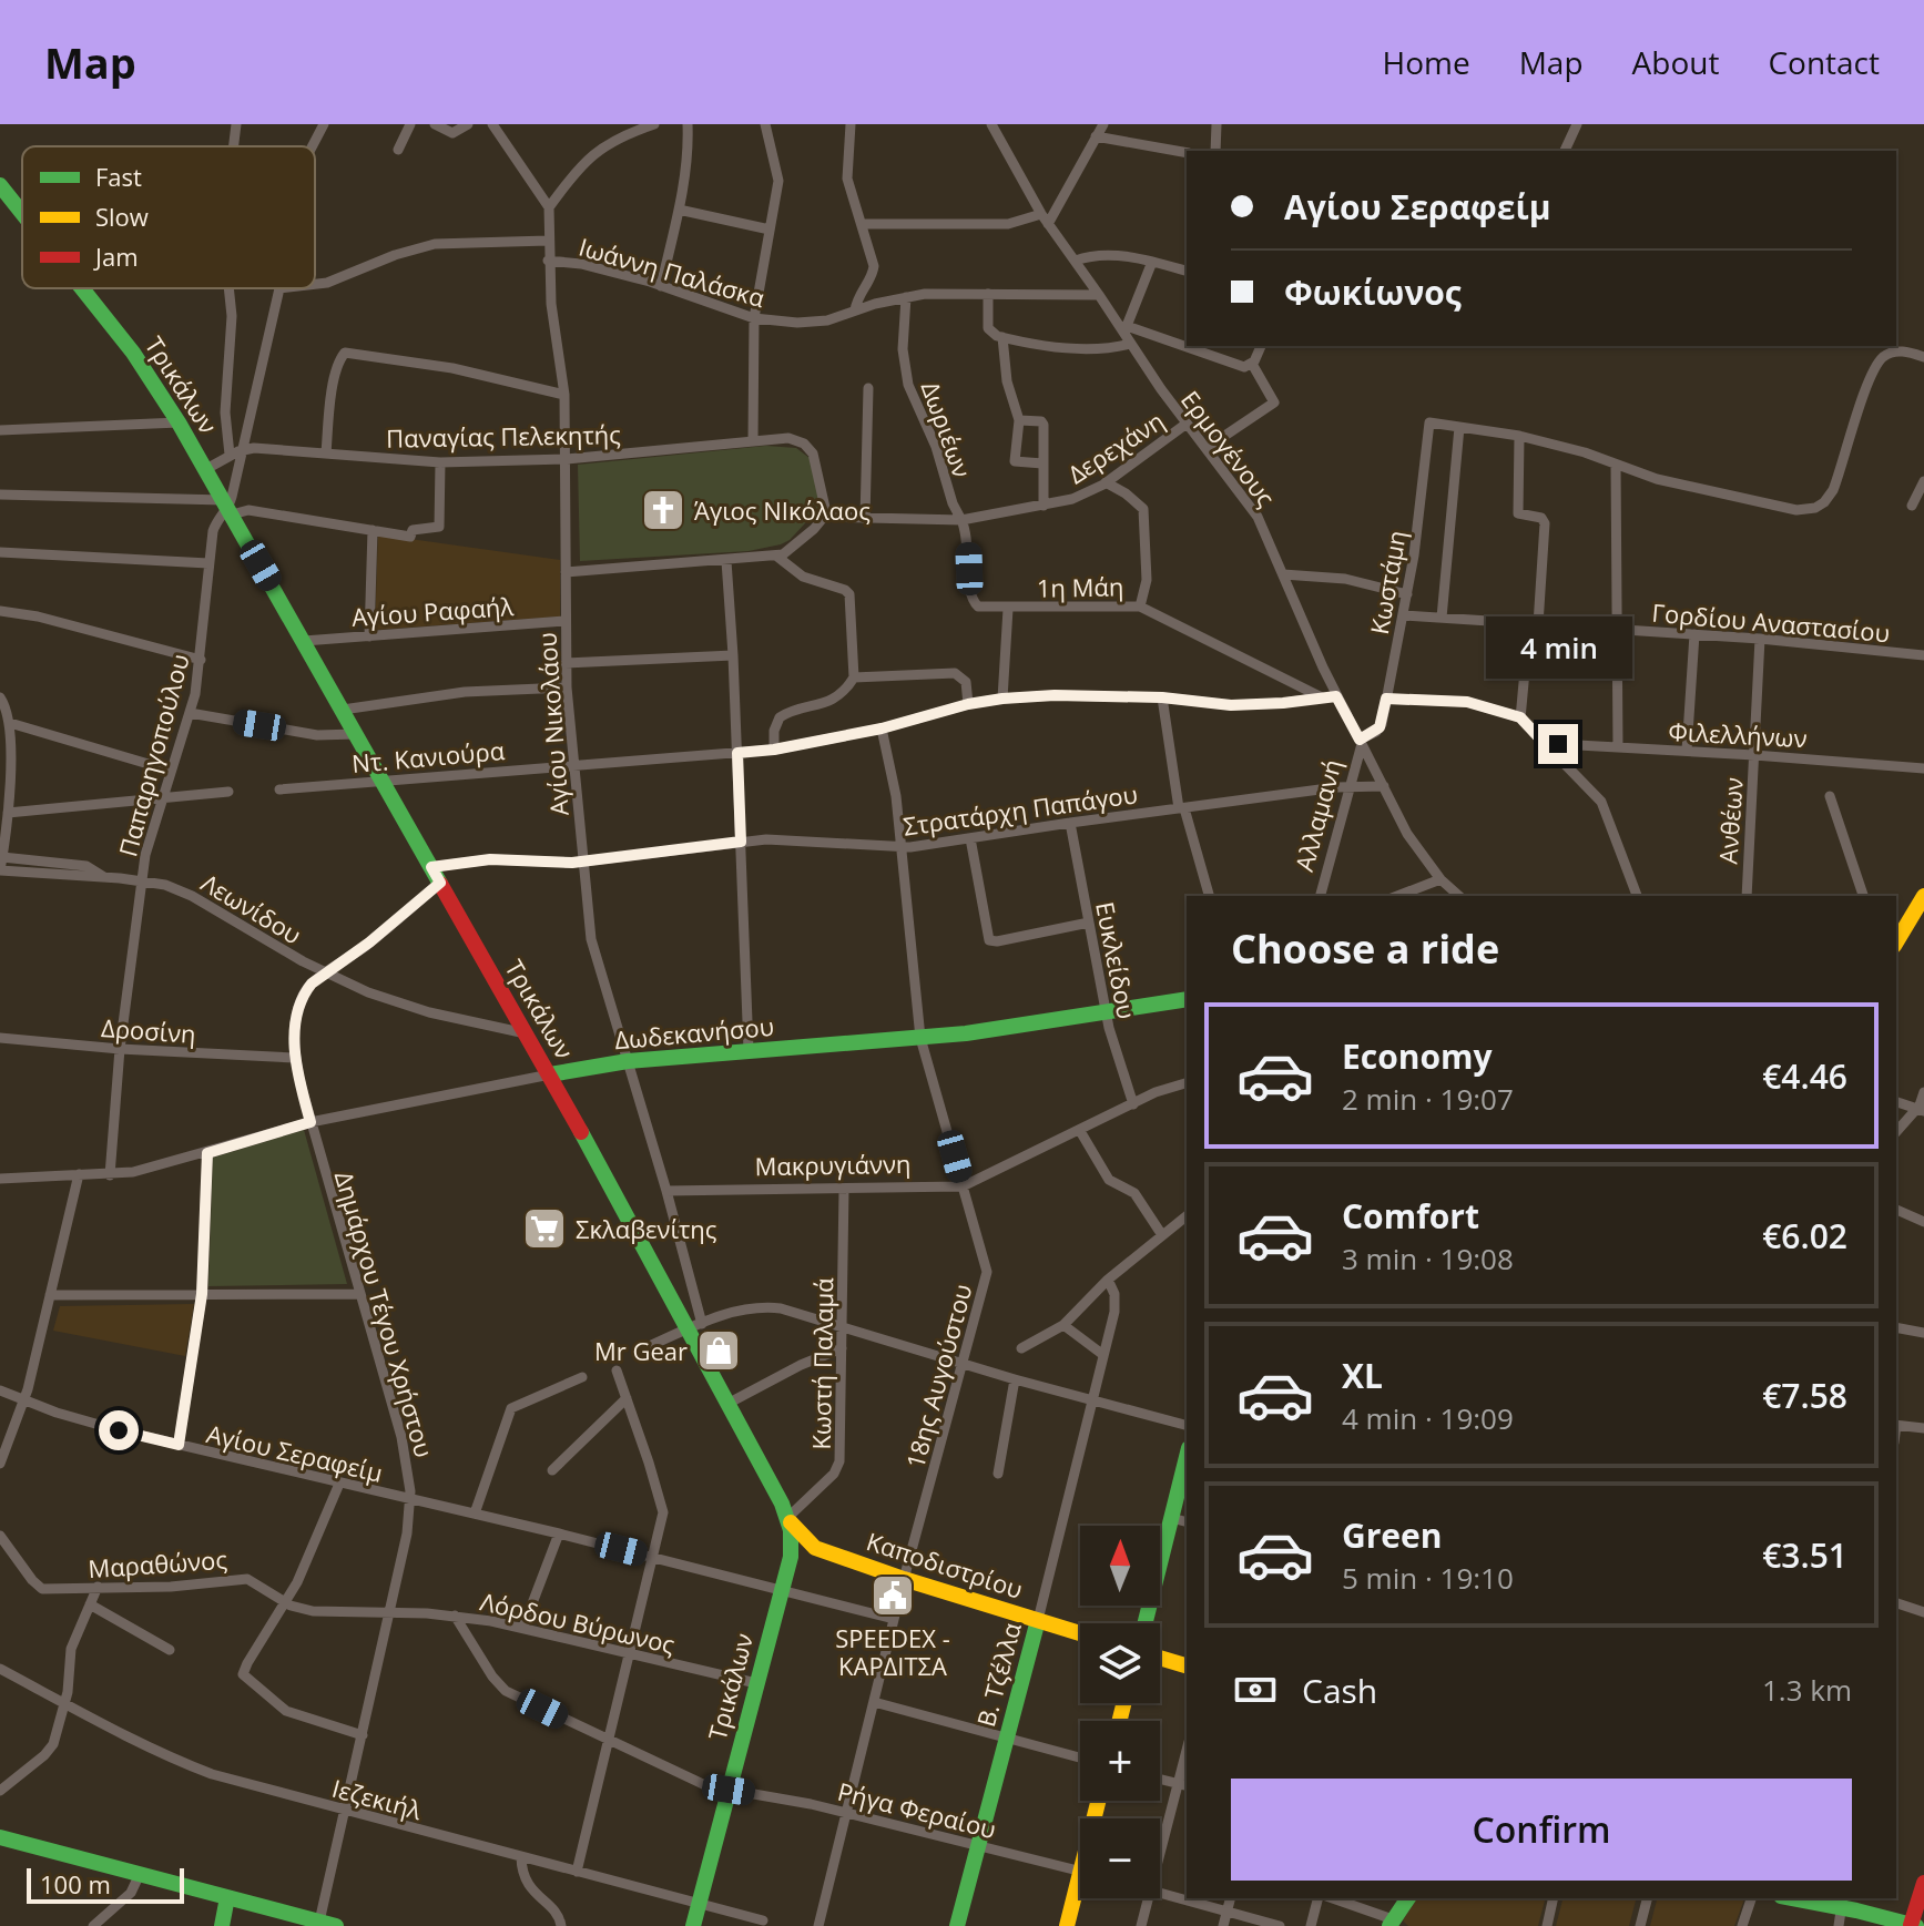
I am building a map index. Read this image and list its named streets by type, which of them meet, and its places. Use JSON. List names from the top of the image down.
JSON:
{
  "streets": {
    "main road": [
      "Τρικάλων",
      "Δωδεκανήσου",
      "Καποδιστρίου",
      "Β. Τζέλλα"
    ],
    "street": [
      "Ιωάννη Παλάσκα",
      "Δωριέων",
      "Παναγίας Πελεκητής",
      "Δερεχάνη",
      "Ερμογένους",
      "Κωστάμη",
      "1η Μάη",
      "Αγίου Ραφαήλ",
      "Γορδίου Αναστασίου",
      "Αγίου Νικολάου",
      "Φιλελλήνων",
      "Παπαρηγοπούλου",
      "Ντ. Κανιούρα",
      "Στρατάρχη Παπάγου",
      "Αλλαμανή",
      "Ανθέων",
      "Λεωνίδου",
      "Ευκλείδου",
      "Δροσίνη",
      "Μακρυγιάννη",
      "Δημάρχου Τέγου Χρήστου",
      "Κωστή Παλαμά",
      "18ης Αυγούστου",
      "Αγίου Σεραφείμ",
      "Μαραθώνος",
      "Λόρδου Βύρωνος",
      "Ιεζεκιήλ",
      "Ρήγα Φεραίου"
    ]
  },
  "crossings": [
    ["Ιωάννη Παλάσκα", "Δωριέων"],
    ["Ιωάννη Παλάσκα", "Ερμογένους"],
    ["Ιωάννη Παλάσκα", "Αγίου Νικολάου"],
    ["Τρικάλων", "Παναγίας Πελεκητής"],
    ["Τρικάλων", "Αγίου Ραφαήλ"],
    ["Τρικάλων", "Αγίου Νικολάου"],
    ["Τρικάλων", "Παπαρηγοπούλου"],
    ["Τρικάλων", "Ντ. Κανιούρα"],
    ["Τρικάλων", "Στρατάρχη Παπάγου"],
    ["Τρικάλων", "Λεωνίδου"],
    ["Τρικάλων", "Δωδεκανήσου"],
    ["Τρικάλων", "Δημάρχου Τέγου Χρήστου"],
    ["Τρικάλων", "Κωστή Παλαμά"],
    ["Τρικάλων", "Αγίου Σεραφείμ"],
    ["Τρικάλων", "Καποδιστρίου"],
    ["Τρικάλων", "Λόρδου Βύρωνος"],
    ["Τρικάλων", "Ιεζεκιήλ"],
    ["Τρικάλων", "Ρήγα Φεραίου"],
    ["Δωριέων", "Δερεχάνη"],
    ["Δωριέων", "1η Μάη"],
    ["Παναγίας Πελεκητής", "Αγίου Νικολάου"],
    ["Παναγίας Πελεκητής", "Παπαρηγοπούλου"],
    ["Δερεχάνη", "Ερμογένους"],
    ["Δερεχάνη", "1η Μάη"],
    ["Ερμογένους", "Κωστάμη"],
    ["Ερμογένους", "Στρατάρχη Παπάγου"],
    ["Ερμογένους", "Αλλαμανή"],
    ["Κωστάμη", "Γορδίου Αναστασίου"],
    ["Κωστάμη", "Αλλαμανή"],
    ["1η Μάη", "Ντ. Κανιούρα"],
    ["Αγίου Ραφαήλ", "Αγίου Νικολάου"],
    ["Γορδίου Αναστασίου", "Ανθέων"],
    ["Αγίου Νικολάου", "Ντ. Κανιούρα"],
    ["Αγίου Νικολάου", "Στρατάρχη Παπάγου"],
    ["Αγίου Νικολάου", "Δωδεκανήσου"],
    ["Αγίου Νικολάου", "Μακρυγιάννη"],
    ["Φιλελλήνων", "Ανθέων"],
    ["Παπαρηγοπούλου", "Λεωνίδου"],
    ["Παπαρηγοπούλου", "Δροσίνη"],
    ["Παπαρηγοπούλου", "Δωδεκανήσου"],
    ["Ντ. Κανιούρα", "18ης Αυγούστου"],
    ["Στρατάρχη Παπάγου", "Αλλαμανή"],
    ["Στρατάρχη Παπάγου", "Ευκλείδου"],
    ["Στρατάρχη Παπάγου", "18ης Αυγούστου"],
    ["Λεωνίδου", "Δημάρχου Τέγου Χρήστου"],
    ["Ευκλείδου", "Δωδεκανήσου"],
    ["Ευκλείδου", "Μακρυγιάννη"],
    ["Δροσίνη", "Δημάρχου Τέγου Χρήστου"],
    ["Δωδεκανήσου", "Δημάρχου Τέγου Χρήστου"],
    ["Δωδεκανήσου", "18ης Αυγούστου"],
    ["Μακρυγιάννη", "Κωστή Παλαμά"],
    ["Μακρυγιάννη", "18ης Αυγούστου"],
    ["Δημάρχου Τέγου Χρήστου", "Αγίου Σεραφείμ"],
    ["Δημάρχου Τέγου Χρήστου", "Μαραθώνος"],
    ["Δημάρχου Τέγου Χρήστου", "Λόρδου Βύρωνος"],
    ["Δημάρχου Τέγου Χρήστου", "Ιεζεκιήλ"],
    ["Κωστή Παλαμά", "Καποδιστρίου"],
    ["18ης Αυγούστου", "Αγίου Σεραφείμ"],
    ["18ης Αυγούστου", "Καποδιστρίου"],
    ["18ης Αυγούστου", "Ρήγα Φεραίου"],
    ["Μαραθώνος", "Λόρδου Βύρωνος"],
    ["Καποδιστρίου", "Β. Τζέλλα"],
    ["Λόρδου Βύρωνος", "Ρήγα Φεραίου"],
    ["Β. Τζέλλα", "Ρήγα Φεραίου"]
  ],
  "places": {
    "church": ["Άγιος ΝΙκόλαος"],
    "supermarket": ["Σκλαβενίτης"],
    "shop": ["Mr Gear"],
    "public building": ["SPEEDEX - ΚΑΡΔΙΤΣΑ"]
  },
  "legend": ["Fast", "Slow", "Jam"],
  "scale_bar": "100 m",
  "north": "top",
  "page": {
    "header": "Map",
    "nav": [
      "Home",
      "Map",
      "About",
      "Contact"
    ],
    "banner": ["Αγίου Σεραφείμ", "Φωκίωνος"],
    "bubble": "4 min",
    "heading": "Choose a ride",
    "list": [
      {
        "name": "Economy",
        "note": "2 min · 19:07",
        "value": "€4.46"
      },
      {
        "name": "Comfort",
        "note": "3 min · 19:08",
        "value": "€6.02"
      },
      {
        "name": "XL",
        "note": "4 min · 19:09",
        "value": "€7.58"
      },
      {
        "name": "Green",
        "note": "5 min · 19:10",
        "value": "€3.51"
      }
    ],
    "map_buttons": ["+", "−"],
    "pay": ["Cash", "1.3 km"],
    "buttons": "Confirm",
    "scale": "100 m"
  }
}
